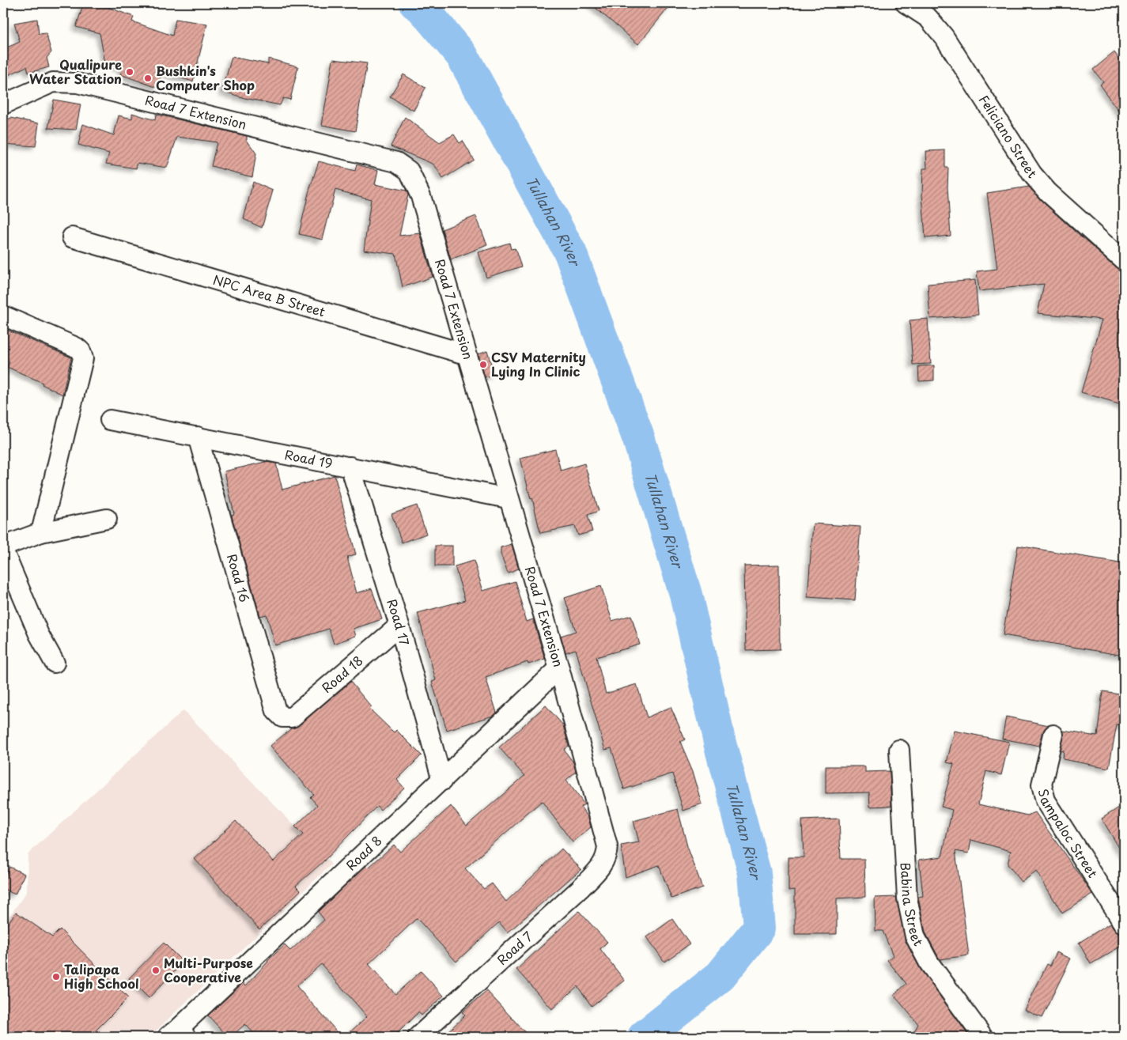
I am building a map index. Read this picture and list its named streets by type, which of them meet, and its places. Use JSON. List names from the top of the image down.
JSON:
{
  "streets": {
    "street": [
      "Road 7 Extension",
      "Feliciano Street",
      "NPC Area B Street",
      "Road 19",
      "Road 16",
      "Road 17",
      "Road 18",
      "Sampaloc Street",
      "Road 8",
      "Babina Street",
      "Road 7"
    ]
  },
  "crossings": [
    ["Road 7 Extension", "NPC Area B Street"],
    ["Road 7 Extension", "Road 19"],
    ["Road 7 Extension", "Road 8"],
    ["Road 7 Extension", "Road 7"],
    ["Road 19", "Road 16"],
    ["Road 19", "Road 17"],
    ["Road 16", "Road 18"],
    ["Road 17", "Road 18"],
    ["Road 17", "Road 8"]
  ],
  "water": ["Tullahan River"],
  "places": [
    "Qualipure Water Station",
    "Bushkin's Computer Shop",
    "CSV Maternity Lying In Clinic",
    "Multi-Purpose Cooperative",
    "Talipapa High School"
  ]
}
